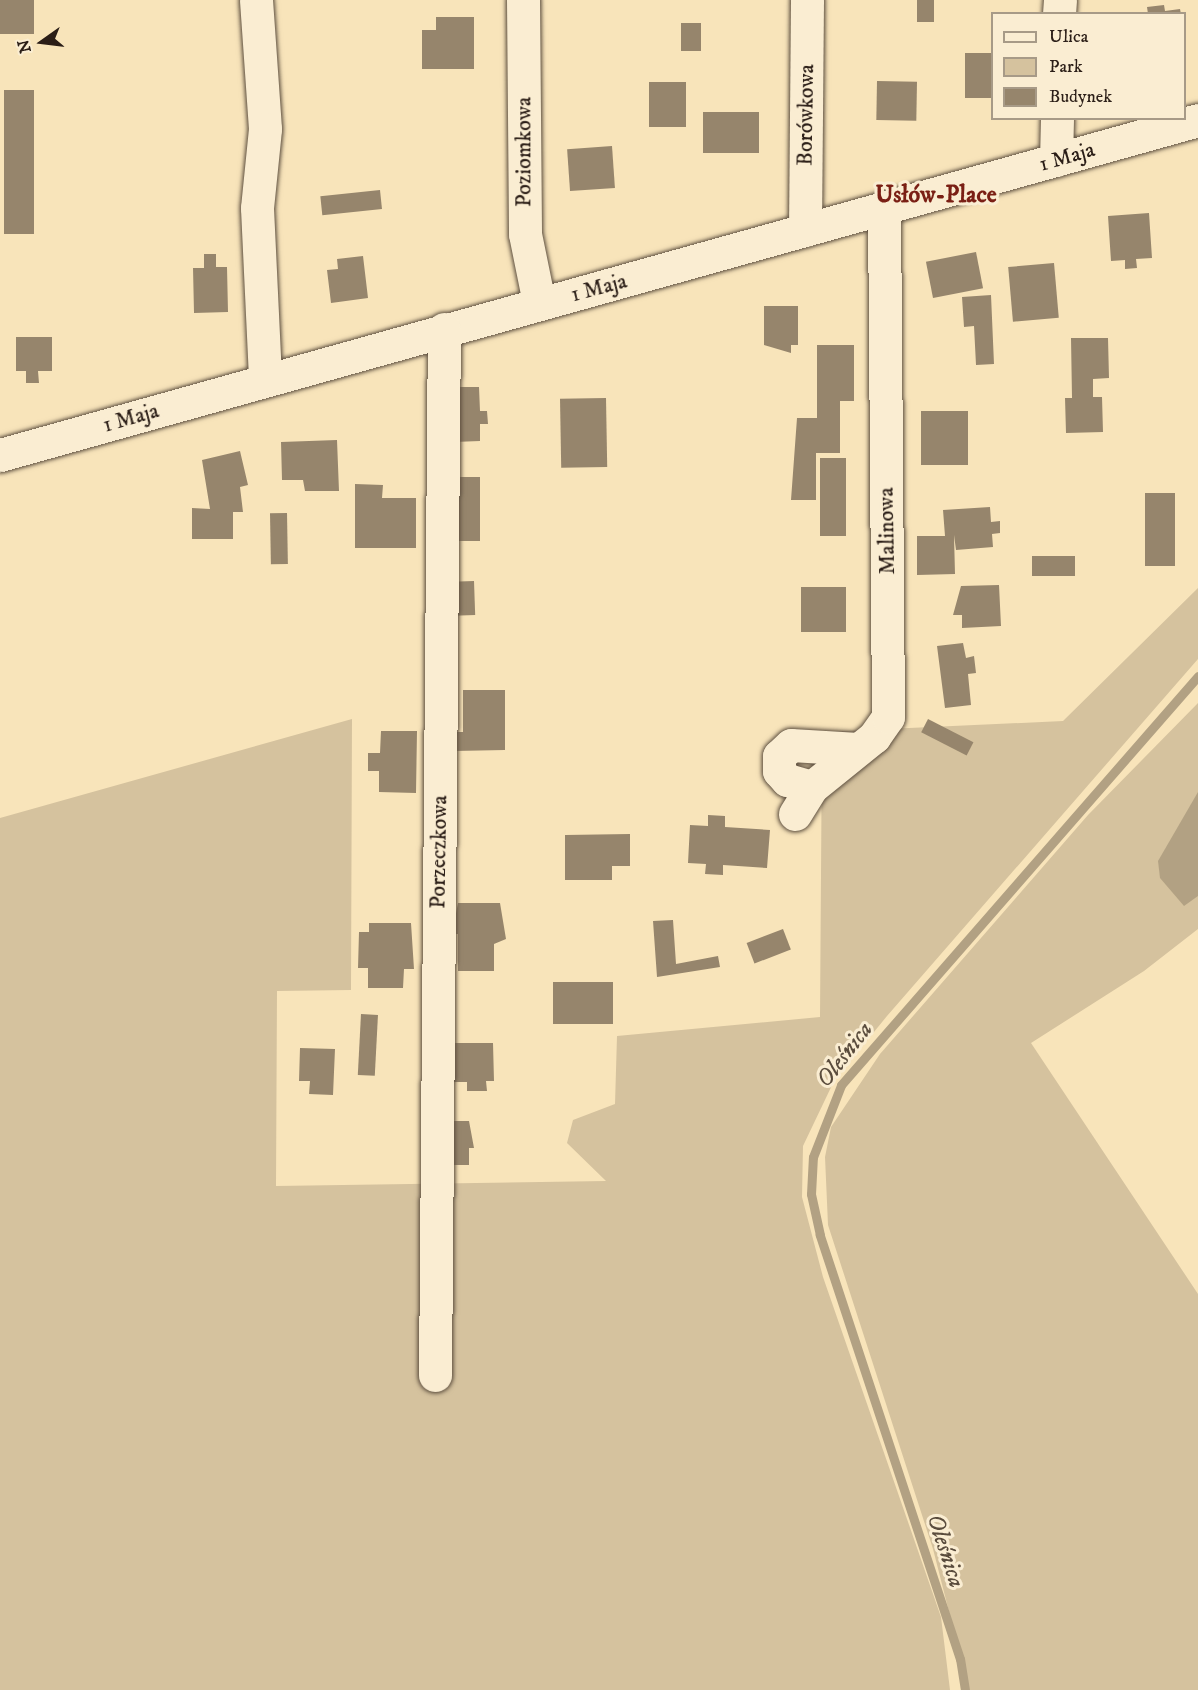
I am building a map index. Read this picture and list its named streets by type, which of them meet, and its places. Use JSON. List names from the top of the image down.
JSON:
{
  "streets": {
    "street": [
      "Borówkowa",
      "Poziomkowa",
      "1 Maja",
      "Malinowa",
      "Porzeczkowa"
    ]
  },
  "crossings": [
    ["Borówkowa", "1 Maja"],
    ["Poziomkowa", "1 Maja"],
    ["1 Maja", "Malinowa"],
    ["1 Maja", "Porzeczkowa"]
  ],
  "districts": ["Usłów-Place"],
  "water": ["Oleśnica"],
  "legend": ["Ulica", "Park", "Budynek"],
  "north": "left"
}
